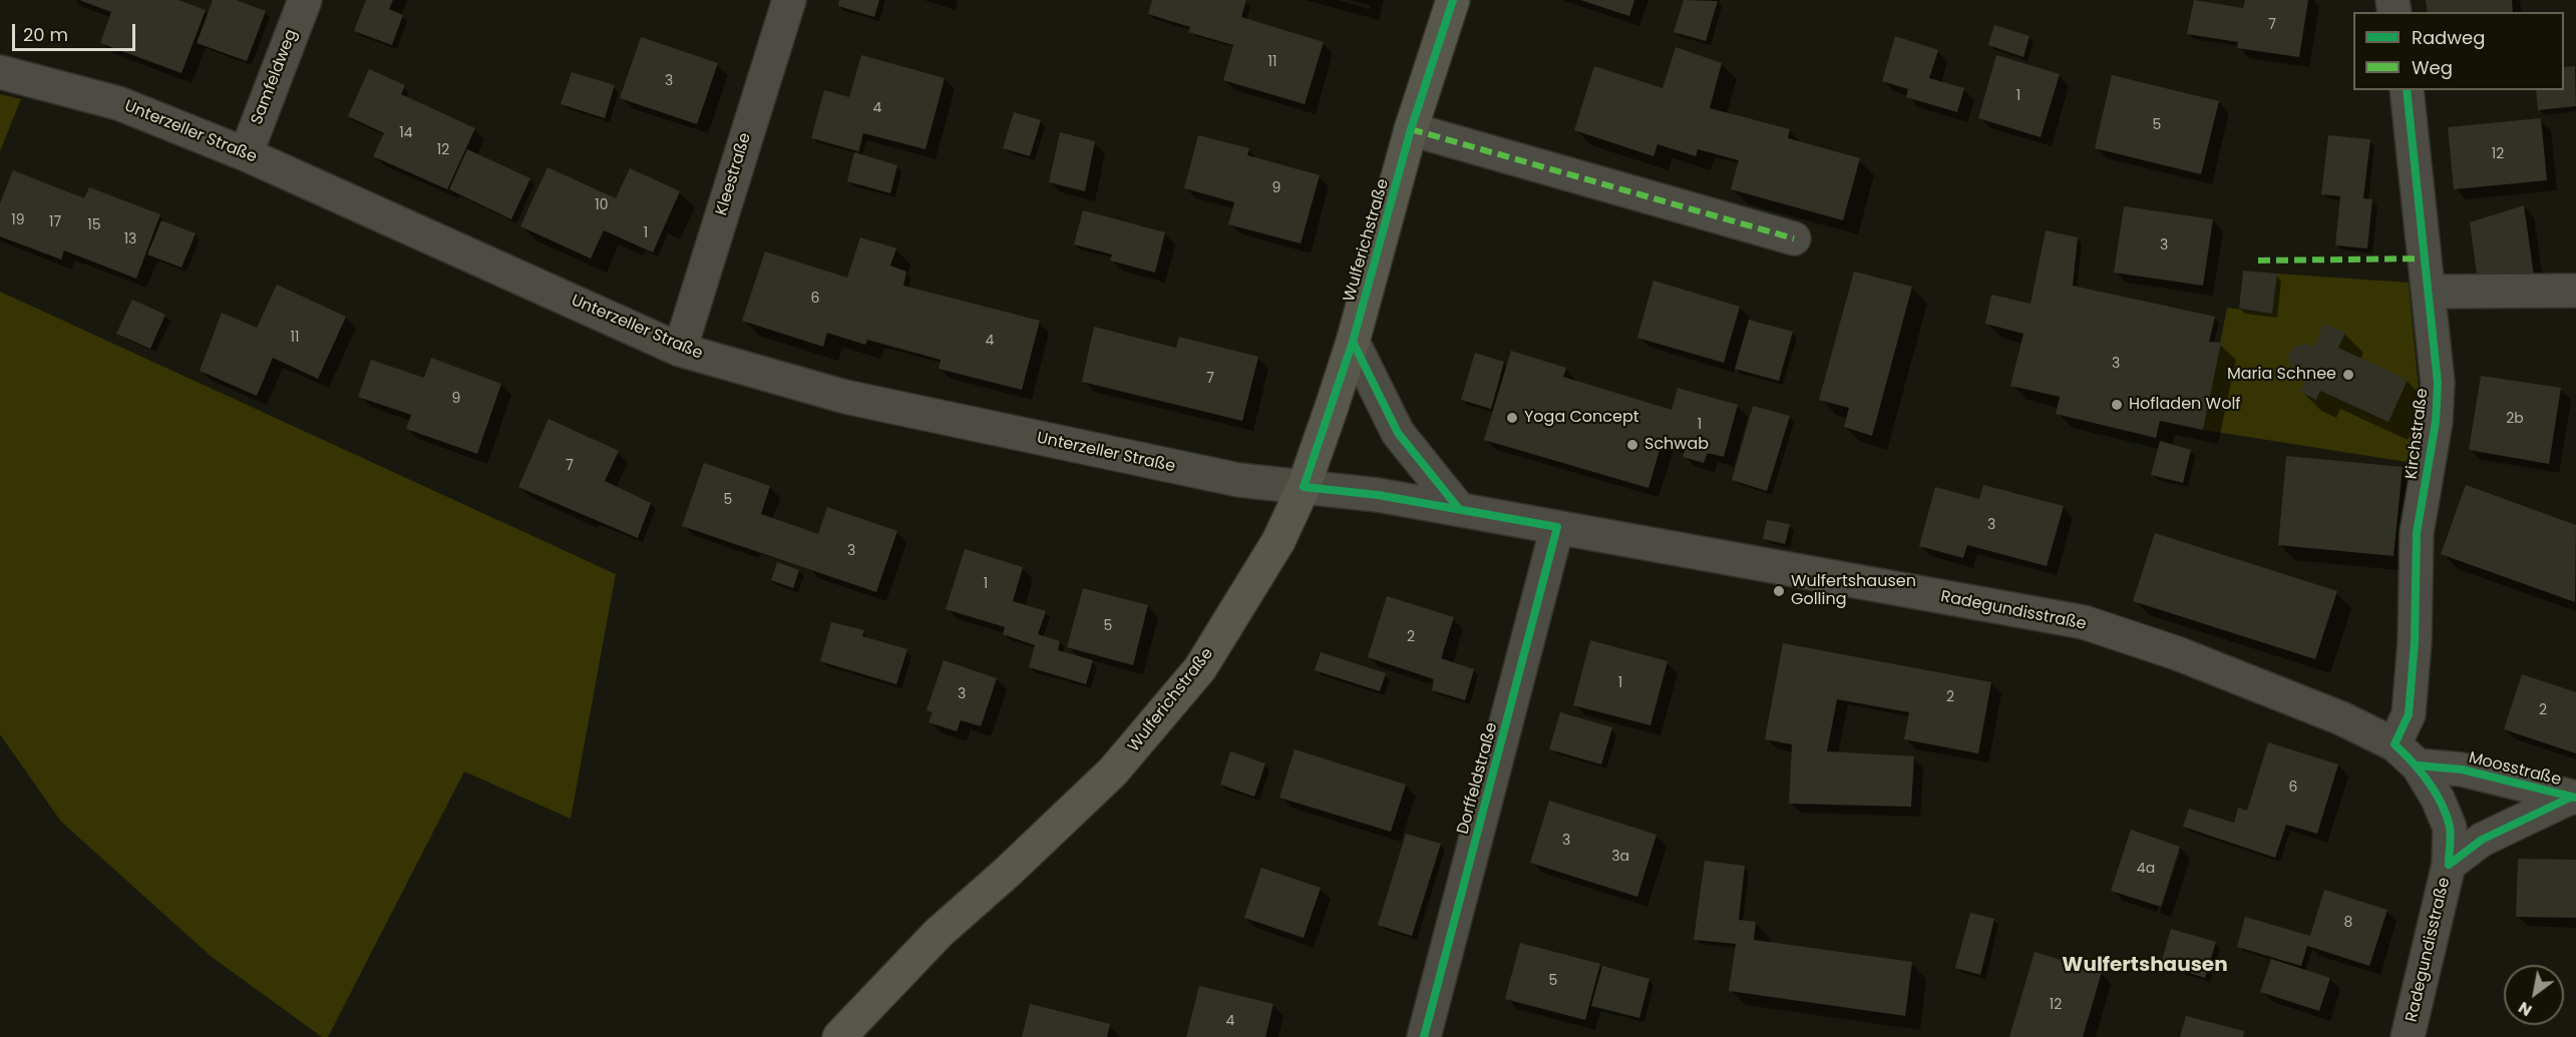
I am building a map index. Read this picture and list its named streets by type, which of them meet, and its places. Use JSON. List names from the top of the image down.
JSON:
{
  "streets": {
    "main road": ["Wulferichstraße"],
    "street": [
      "Samfeldweg",
      "Unterzeller Straße",
      "Kleestraße",
      "Kirchstraße",
      "Radegundisstraße",
      "Moosstraße",
      "Dorffeldstraße"
    ]
  },
  "crossings": [
    ["Samfeldweg", "Unterzeller Straße"],
    ["Unterzeller Straße", "Kleestraße"],
    ["Unterzeller Straße", "Wulferichstraße"],
    ["Unterzeller Straße", "Radegundisstraße"],
    ["Wulferichstraße", "Radegundisstraße"],
    ["Kirchstraße", "Radegundisstraße"],
    ["Kirchstraße", "Moosstraße"],
    ["Radegundisstraße", "Moosstraße"],
    ["Radegundisstraße", "Dorffeldstraße"]
  ],
  "districts": ["Wulfertshausen"],
  "places": [
    "Maria Schnee",
    "Hofladen Wolf",
    "Yoga Concept",
    "Schwab",
    "Wulfertshausen Golling"
  ],
  "house_numbers": [
    "7",
    "11",
    "3",
    "1",
    "4",
    "5",
    "14",
    "12",
    "12",
    "9",
    "10",
    "19",
    "17",
    "15",
    "1",
    "13",
    "3",
    "6",
    "11",
    "4",
    "3",
    "7",
    "9",
    "2b",
    "1",
    "7",
    "5",
    "3",
    "3",
    "1",
    "5",
    "2",
    "1",
    "3",
    "2",
    "2",
    "6",
    "3",
    "3a",
    "4a",
    "8",
    "5",
    "12",
    "4"
  ],
  "legend": ["Radweg", "Weg"],
  "scale_bar": "20 m",
  "north": "bottom left"
}
